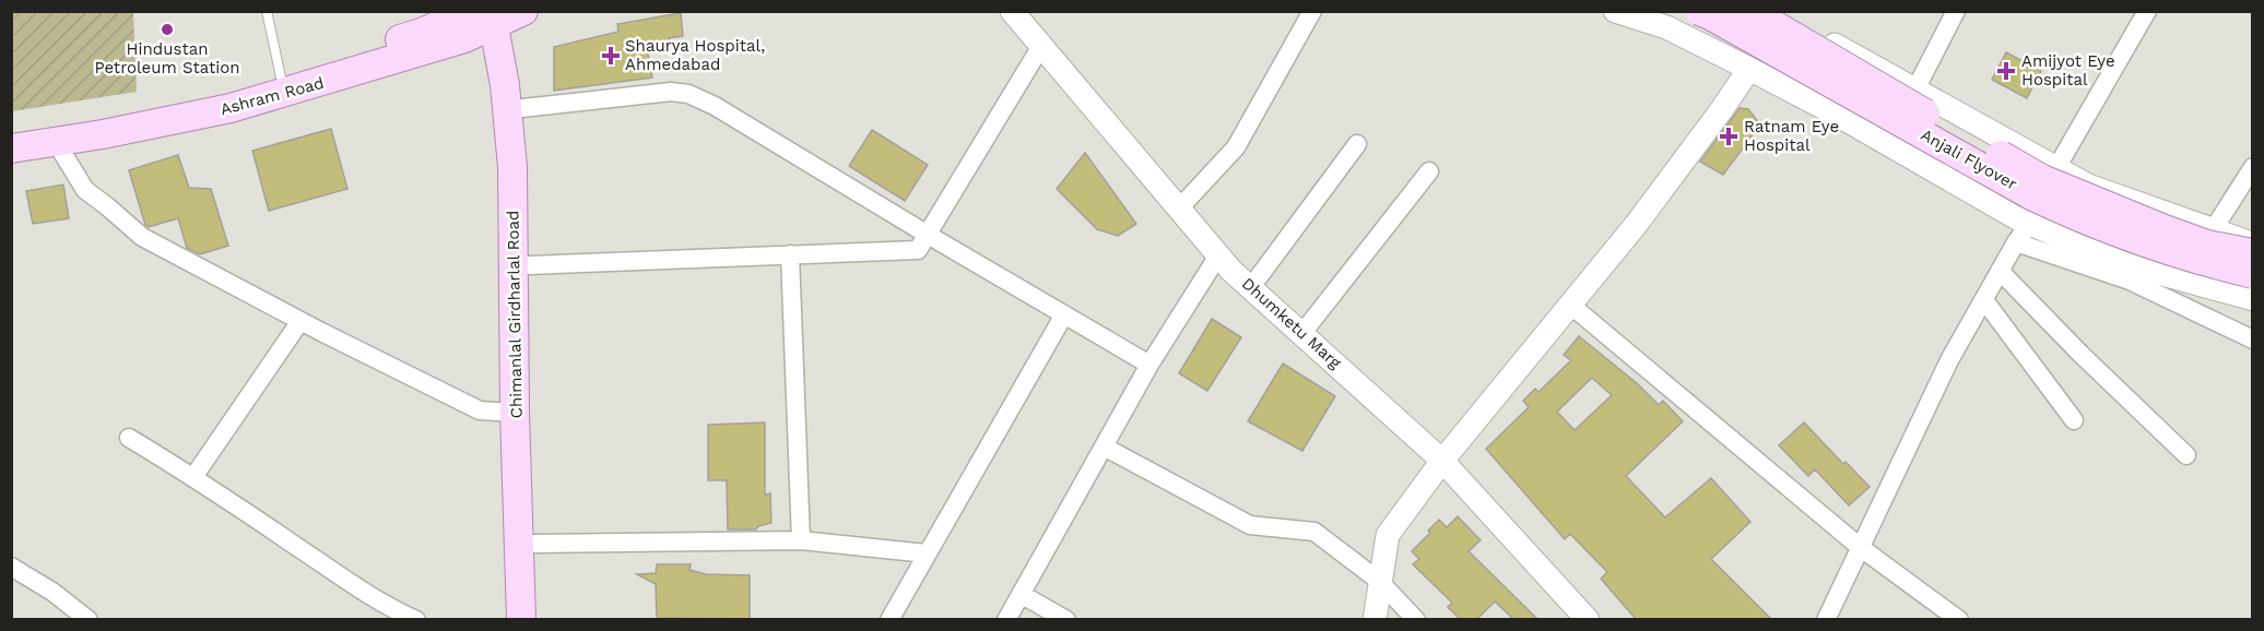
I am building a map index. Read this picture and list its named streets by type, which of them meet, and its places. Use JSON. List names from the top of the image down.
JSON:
{
  "streets": {
    "main road": ["Ashram Road", "Anjali Flyover", "Chimanlal Girdharlal Road"],
    "street": ["Dhumketu Marg"]
  },
  "crossings": [
    ["Ashram Road", "Chimanlal Girdharlal Road"]
  ],
  "places": {
    "other": ["Hindustan Petroleum Station"],
    "health": ["Shaurya Hospital, Ahmedabad", "Amijyot Eye Hospital", "Ratnam Eye Hospital"]
  }
}
